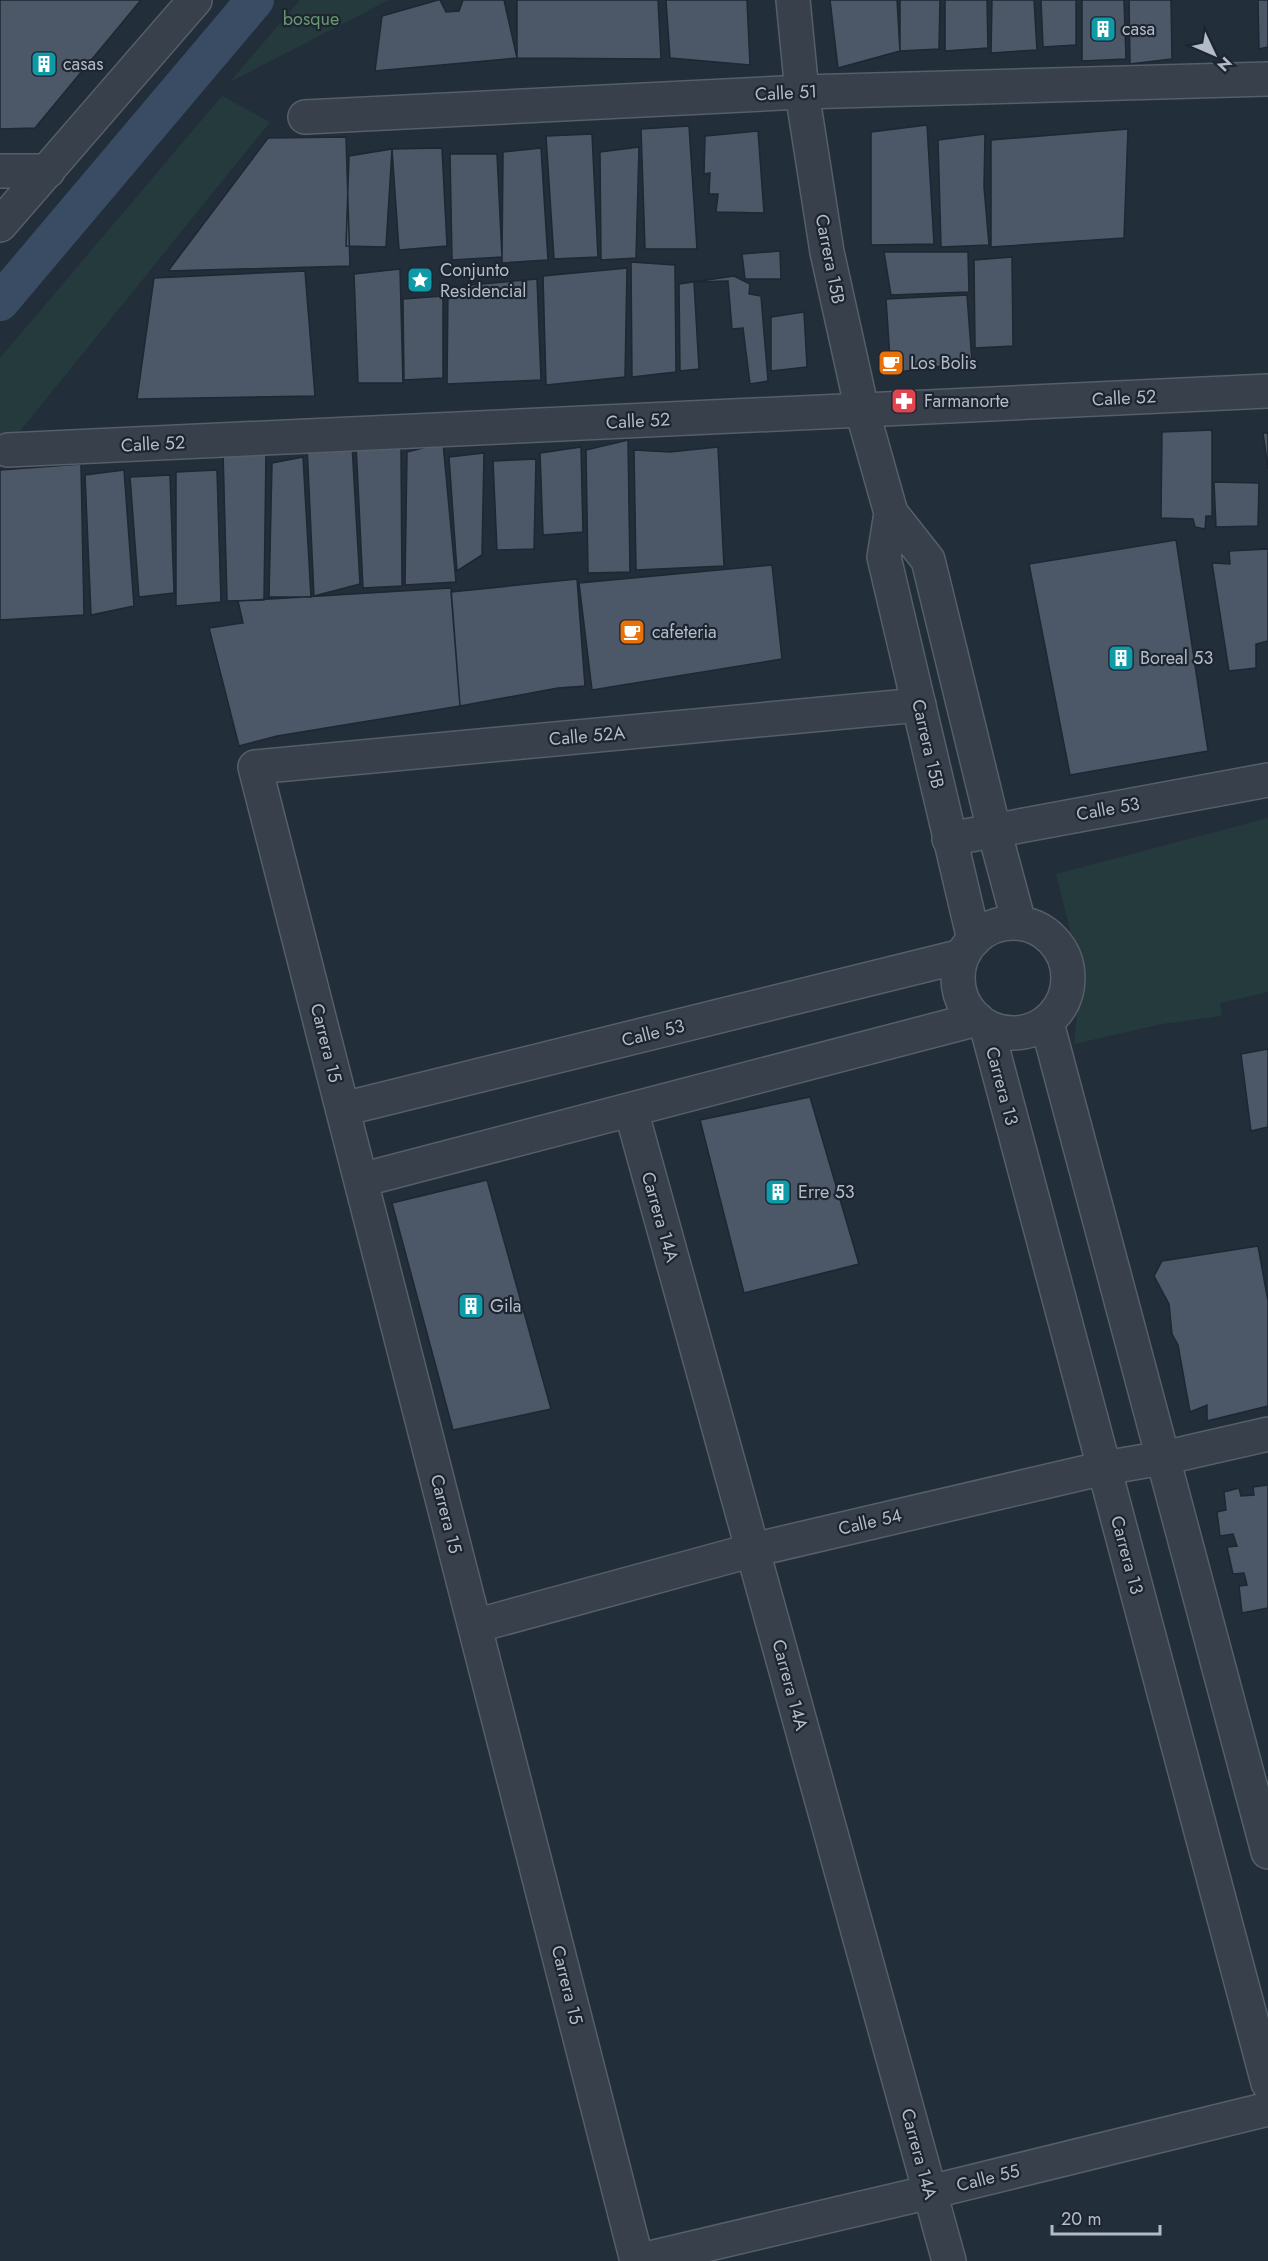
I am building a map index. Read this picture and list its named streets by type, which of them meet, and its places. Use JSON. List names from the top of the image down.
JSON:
{
  "streets": {
    "street": [
      "Calle 51",
      "Carrera 15B",
      "Calle 52",
      "Calle 52A",
      "Calle 53",
      "Carrera 15",
      "Carrera 13",
      "Carrera 14A",
      "Calle 54",
      "Calle 55"
    ]
  },
  "crossings": [
    ["Calle 51", "Carrera 15B"],
    ["Carrera 15B", "Calle 52"],
    ["Carrera 15B", "Calle 52A"],
    ["Carrera 15B", "Calle 53"],
    ["Carrera 15B", "Carrera 13"],
    ["Calle 52A", "Carrera 15"],
    ["Calle 53", "Carrera 15"],
    ["Calle 53", "Carrera 13"],
    ["Carrera 15", "Calle 54"],
    ["Carrera 15", "Calle 55"],
    ["Carrera 13", "Calle 54"],
    ["Carrera 14A", "Calle 54"],
    ["Carrera 14A", "Calle 55"]
  ],
  "parks": ["bosque"],
  "places": {
    "building": [
      "casa",
      "casas",
      "Boreal 53",
      "Erre 53",
      "Gila"
    ],
    "place": ["Conjunto Residencial"],
    "cafe": ["Los Bolis", "cafeteria"],
    "pharmacy": ["Farmanorte"]
  },
  "scale_bar": "20 m",
  "north": "bottom right"
}
